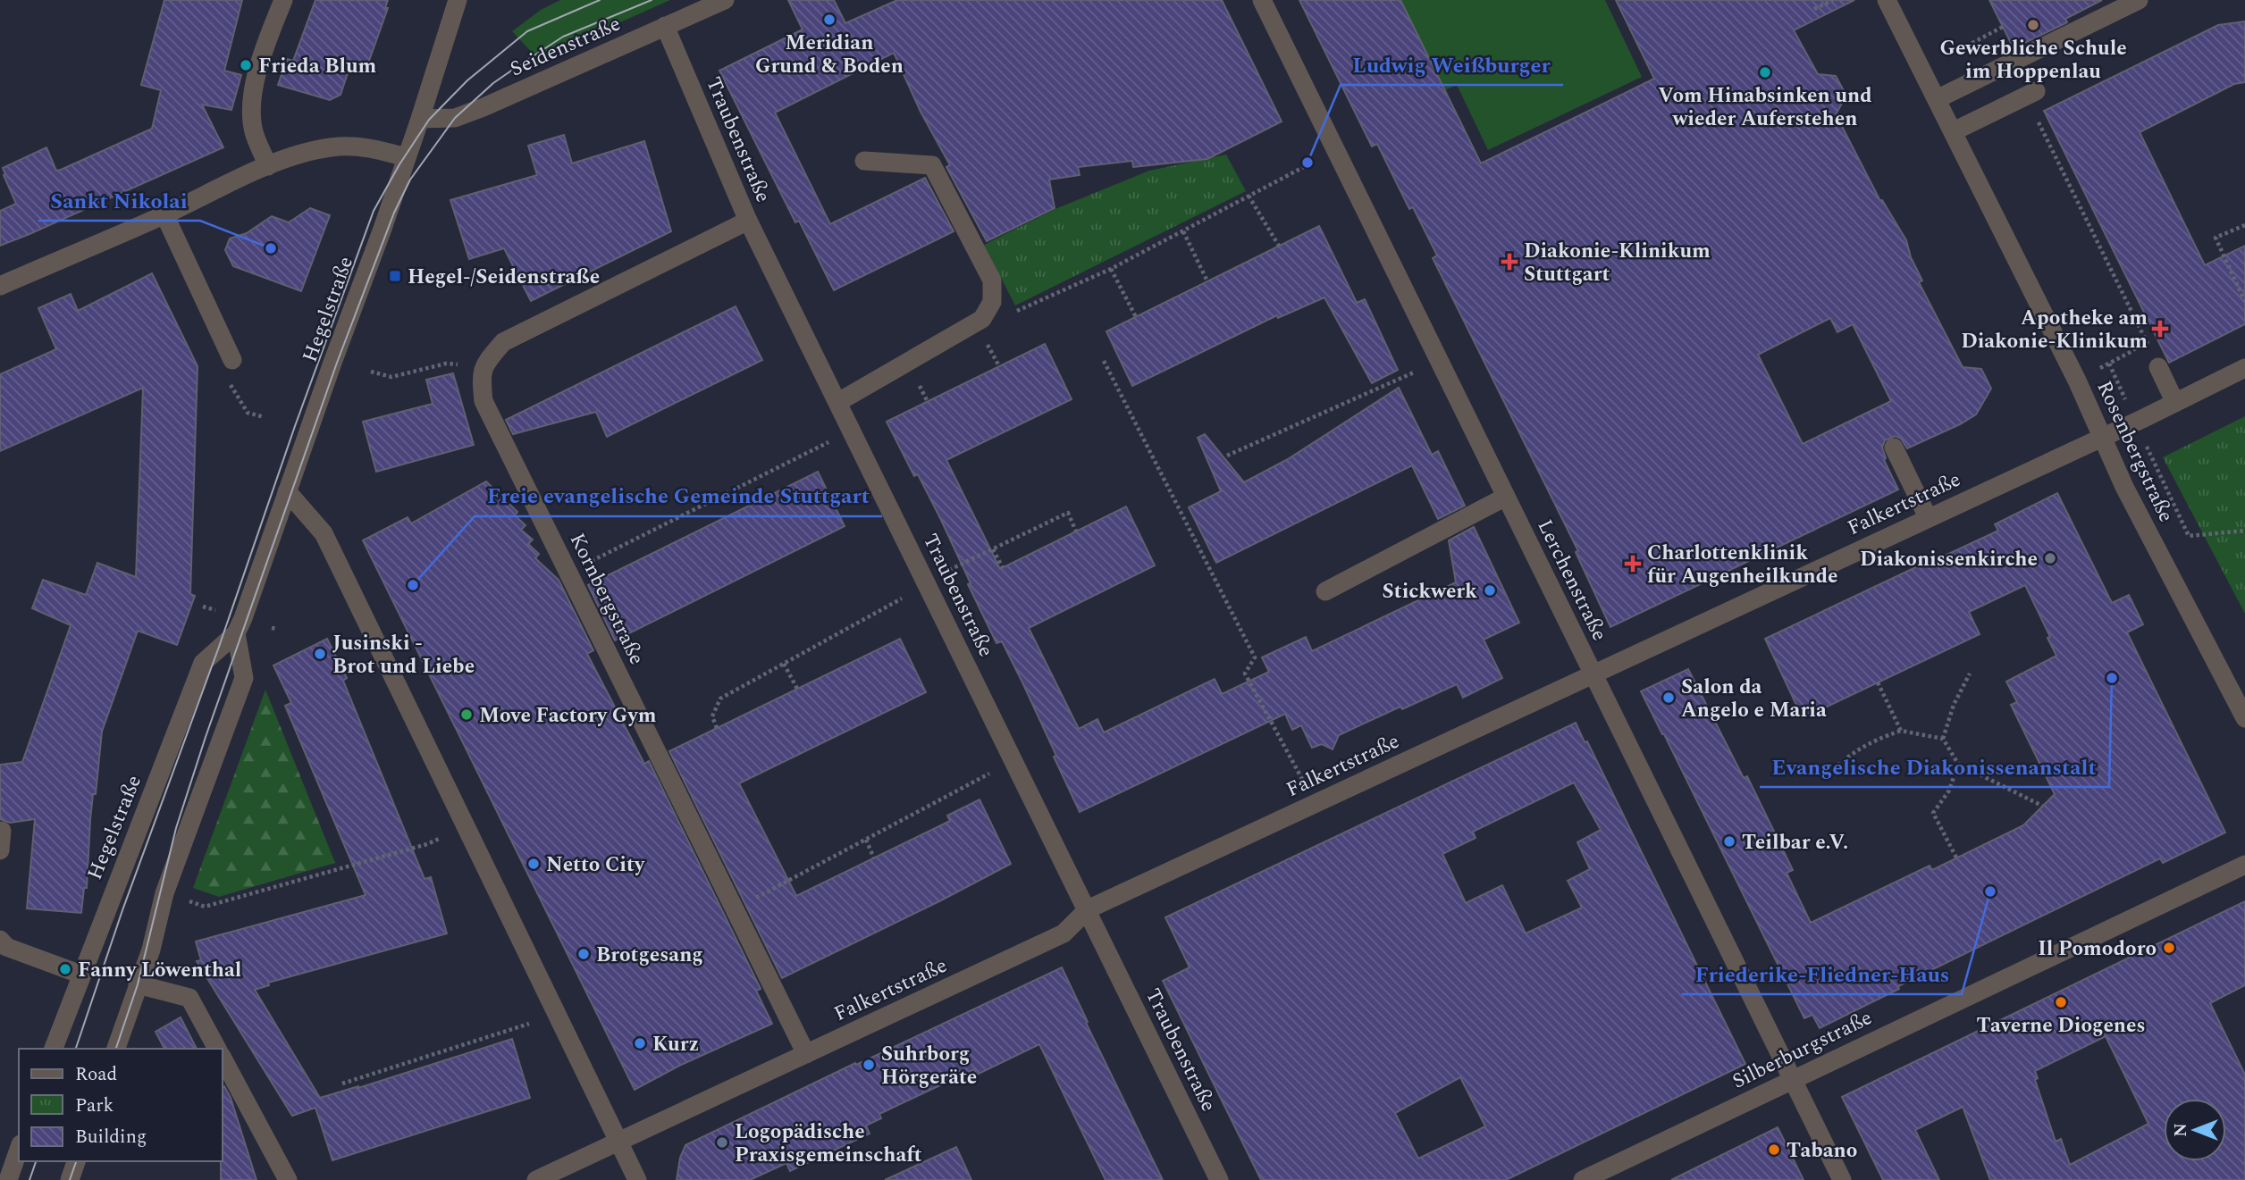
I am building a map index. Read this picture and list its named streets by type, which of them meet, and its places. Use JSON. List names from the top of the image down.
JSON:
{
  "streets": {
    "street": [
      "Seidenstraße",
      "Traubenstraße",
      "Hegelstraße",
      "Rosenbergstraße",
      "Falkertstraße",
      "Lerchenstraße",
      "Kornbergstraße",
      "Silberburgstraße"
    ]
  },
  "crossings": [
    ["Seidenstraße", "Traubenstraße"],
    ["Seidenstraße", "Hegelstraße"],
    ["Traubenstraße", "Falkertstraße"],
    ["Traubenstraße", "Kornbergstraße"],
    ["Rosenbergstraße", "Falkertstraße"],
    ["Falkertstraße", "Lerchenstraße"],
    ["Falkertstraße", "Kornbergstraße"],
    ["Lerchenstraße", "Silberburgstraße"]
  ],
  "places": {
    "other": [
      "Meridian Grund & Boden",
      "Gewerbliche Schule im Hoppenlau",
      "Frieda Blum",
      "Vom Hinabsinken und wieder Auferstehen",
      "Ludwig Weißburger",
      "Sankt Nikolai",
      "Diakonissenkirche",
      "Freie evangelische Gemeinde Stuttgart",
      "Stickwerk",
      "Jusinski - Brot und Liebe",
      "Evangelische Diakonissenanstalt",
      "Salon da Angelo e Maria",
      "Move Factory Gym",
      "Teilbar e.V.",
      "Netto City",
      "Friederike-Fliedner-Haus",
      "Il Pomodoro",
      "Brotgesang",
      "Fanny Löwenthal",
      "Taverne Diogenes",
      "Kurz",
      "Suhrborg Hörgeräte",
      "Logopädische Praxisgemeinschaft",
      "Tabano"
    ],
    "health": ["Diakonie-Klinikum Stuttgart", "Apotheke am Diakonie-Klinikum", "Charlottenklinik für Augenheilkunde"],
    "transit": ["Hegel-/Seidenstraße"]
  },
  "legend": ["Road", "Park", "Building"],
  "north": "left"
}
